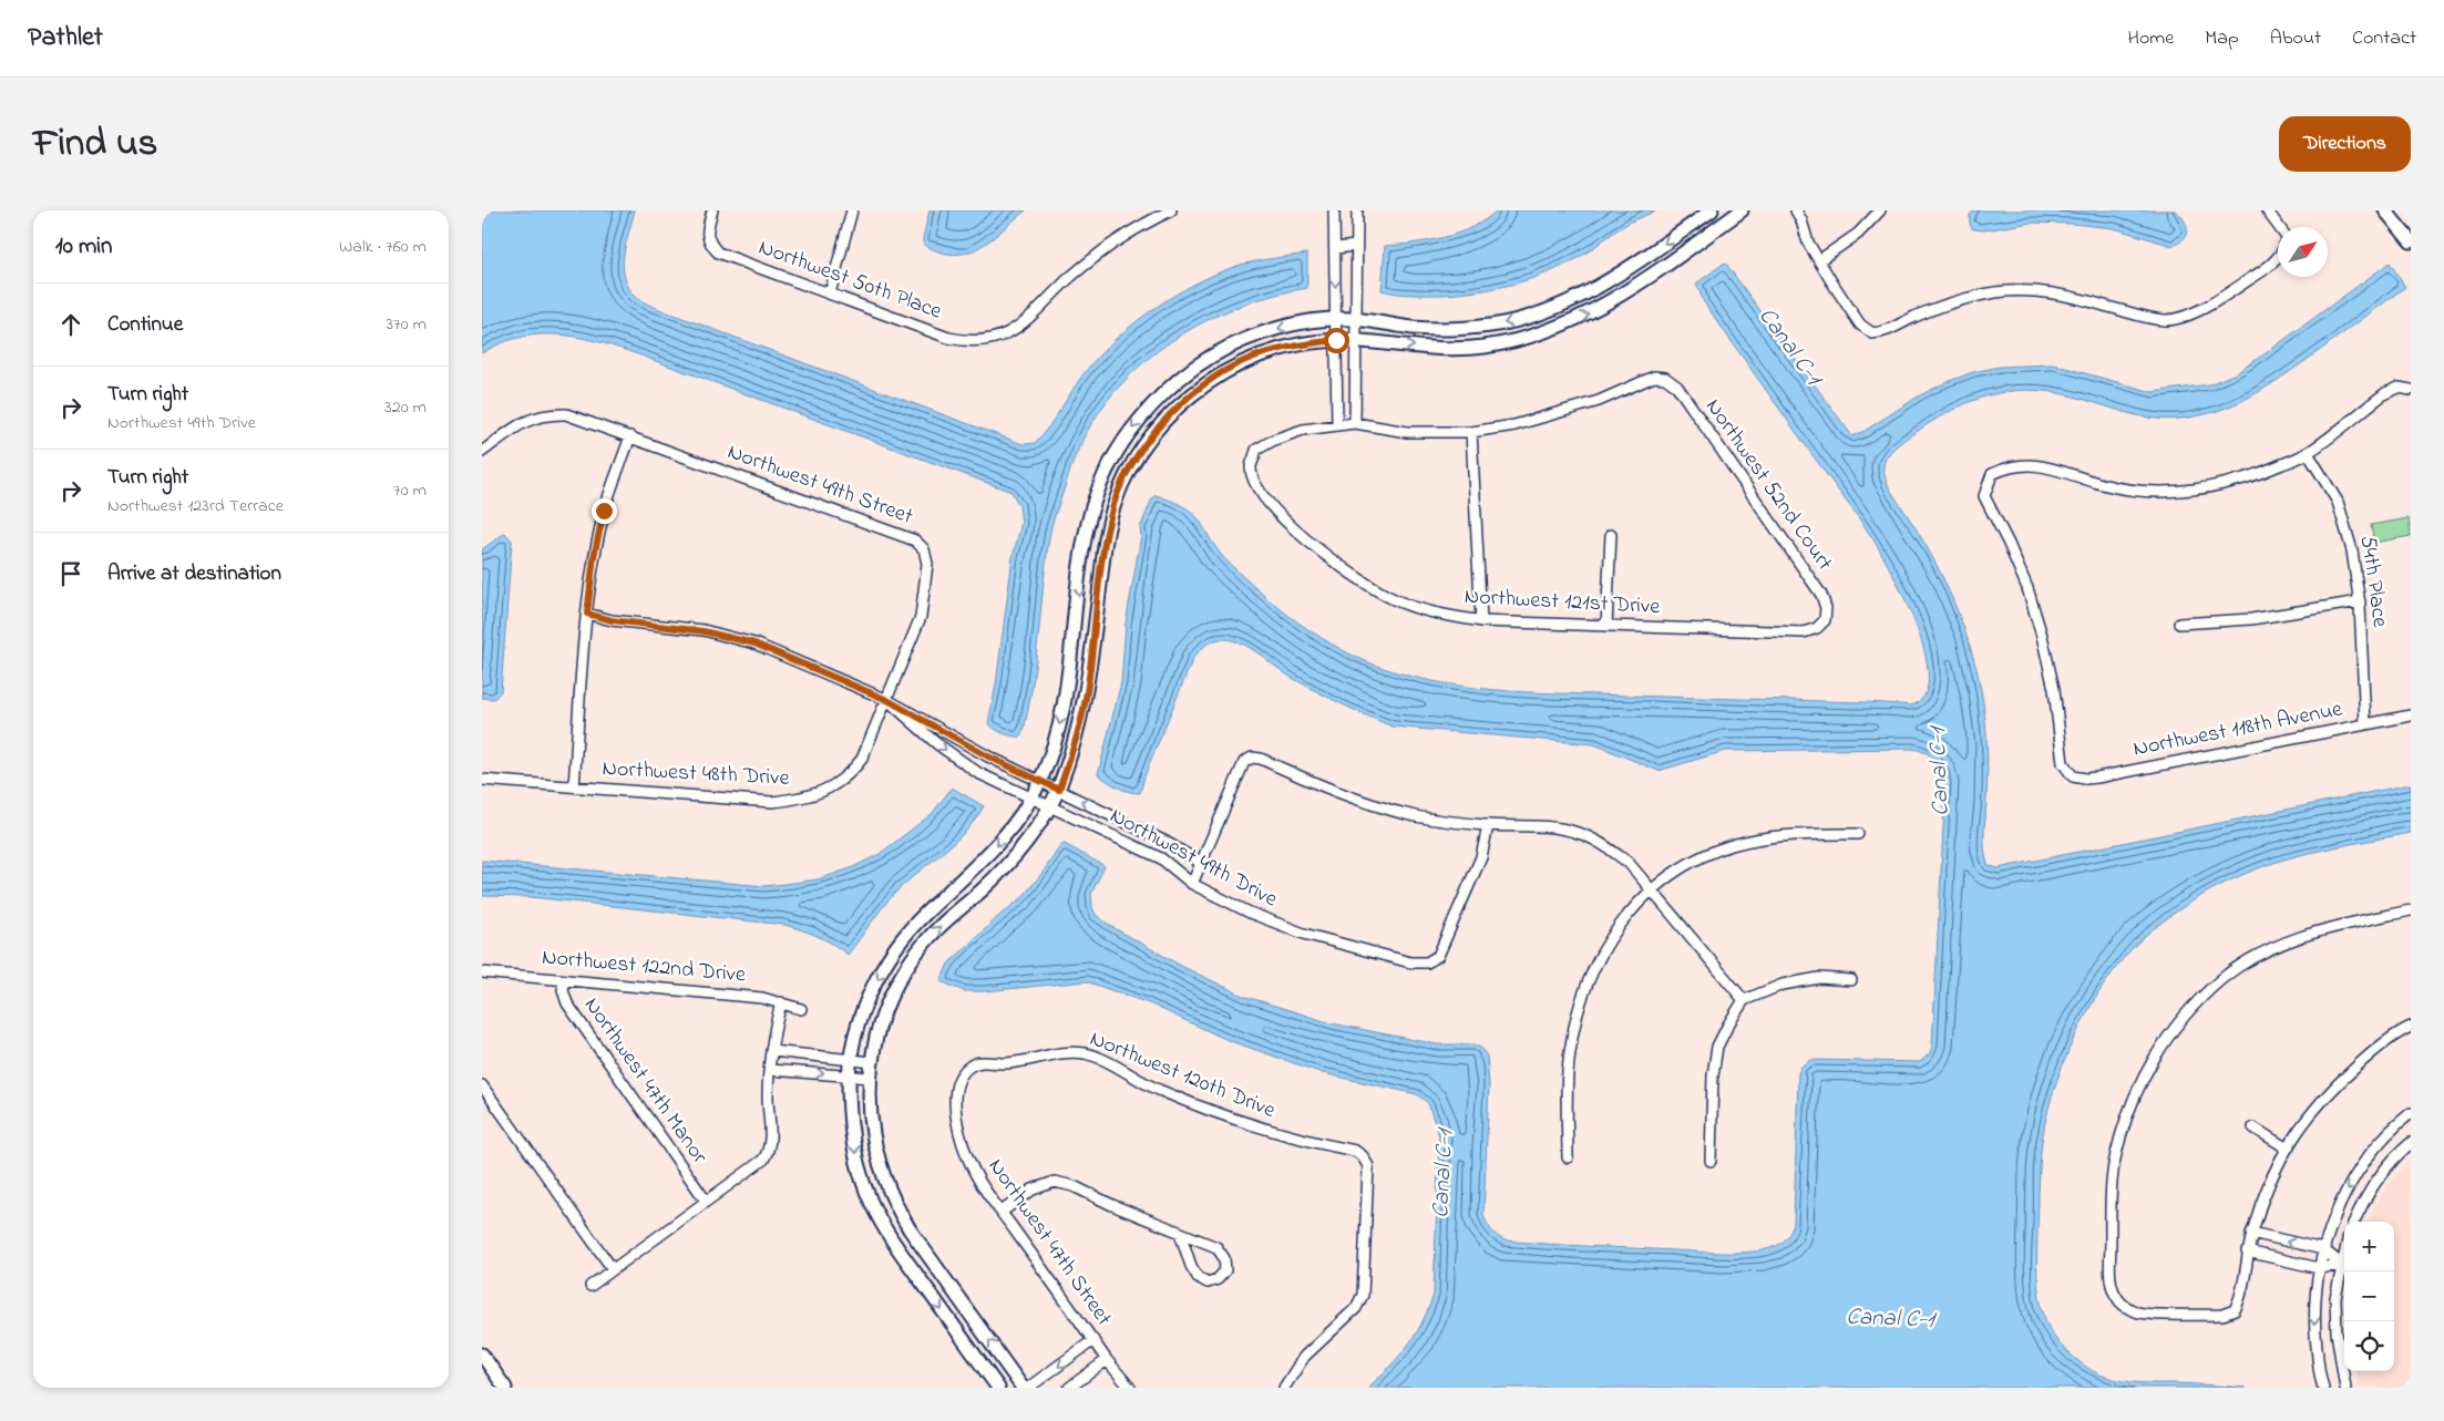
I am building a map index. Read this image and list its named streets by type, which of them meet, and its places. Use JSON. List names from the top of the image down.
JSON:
{
  "streets": {
    "street": [
      "Northwest 50th Place",
      "Northwest 49th Street",
      "Northwest 52nd Court",
      "54th Place",
      "Northwest 121st Drive",
      "Northwest 118th Avenue",
      "Northwest 48th Drive",
      "Northwest 49th Drive",
      "Northwest 122nd Drive",
      "Northwest 120th Drive",
      "Northwest 47th Manor",
      "Northwest 47th Street"
    ]
  },
  "crossings": [
    ["Northwest 49th Street", "Northwest 48th Drive"],
    ["Northwest 49th Street", "Northwest 49th Drive"],
    ["Northwest 52nd Court", "Northwest 121st Drive"],
    ["54th Place", "Northwest 118th Avenue"],
    ["Northwest 48th Drive", "Northwest 49th Drive"],
    ["Northwest 122nd Drive", "Northwest 47th Manor"],
    ["Northwest 120th Drive", "Northwest 47th Street"]
  ],
  "water": ["Canal C-1"],
  "north": "top right",
  "page": {
    "header": "Pathlet",
    "nav": [
      "Home",
      "Map",
      "About",
      "Contact"
    ],
    "title": "Find us",
    "buttons": "Directions",
    "heading": ["10 min", "Walk · 760 m"],
    "list": [
      ["Continue", "370 m"],
      ["Turn right", "Northwest 49th Drive", "320 m"],
      ["Turn right", "Northwest 123rd Terrace", "70 m"],
      "Arrive at destination"
    ],
    "map_buttons": ["+", "−"]
  }
}
